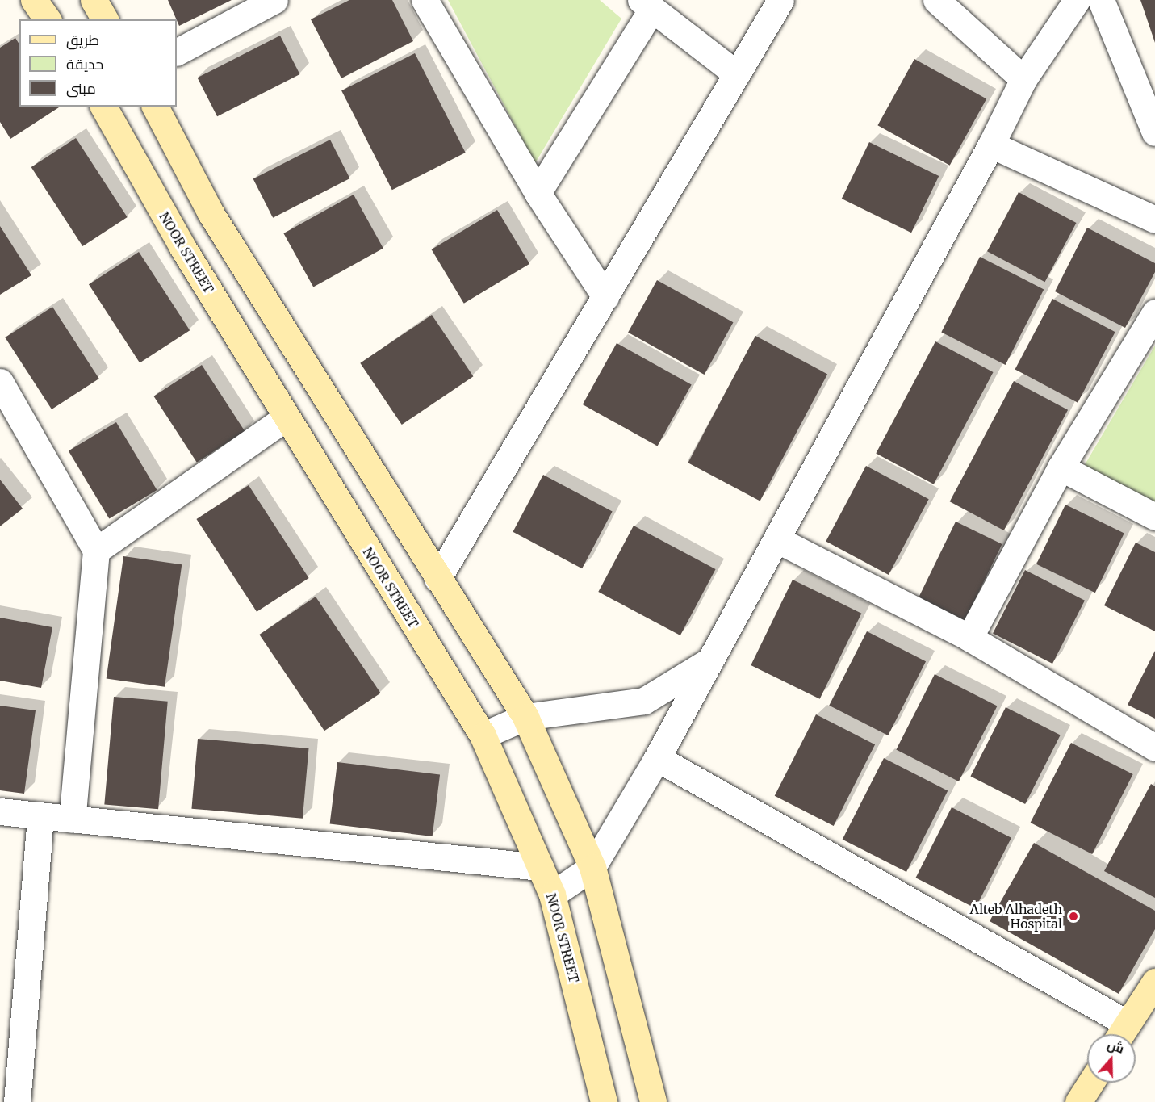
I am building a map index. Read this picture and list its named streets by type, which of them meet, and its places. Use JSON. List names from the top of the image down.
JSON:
{
  "streets": {
    "main road": ["NOOR STREET"]
  },
  "places": ["Alteb Alhadeth Hospital"],
  "legend": ["طريق", "حديقة", "مبنى"],
  "north": "top"
}
